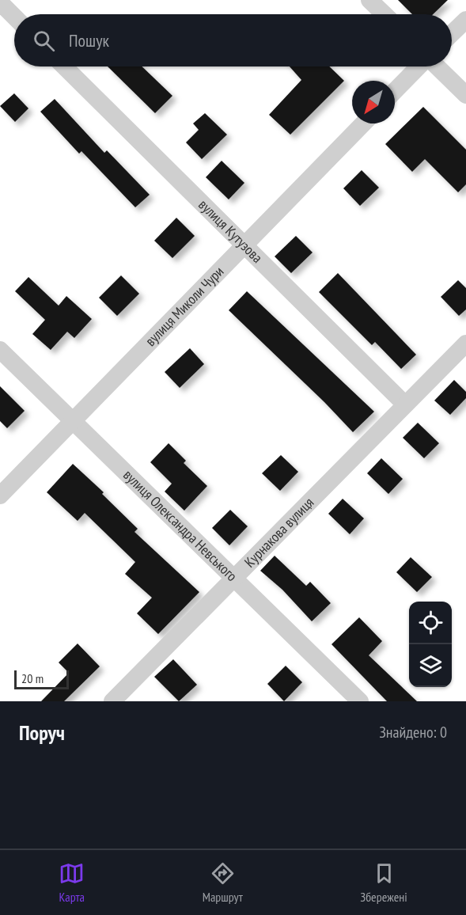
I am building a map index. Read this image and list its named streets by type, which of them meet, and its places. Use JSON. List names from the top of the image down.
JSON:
{
  "streets": {
    "street": [
      "вулиця Кутузова",
      "вулиця Миколи Чури",
      "вулиця Олександра Невського",
      "Курнакова вулиця"
    ]
  },
  "crossings": [
    ["вулиця Кутузова", "вулиця Миколи Чури"],
    ["вулиця Кутузова", "Курнакова вулиця"],
    ["вулиця Миколи Чури", "вулиця Олександра Невського"],
    ["вулиця Олександра Невського", "Курнакова вулиця"]
  ],
  "scale_bar": "20 m",
  "north": "bottom left",
  "page": {
    "search": "Пошук",
    "scale": "20 m",
    "heading": ["Поруч", "Знайдено: 0"],
    "nav": ["Карта", "Маршрут", "Збережені"]
  }
}
